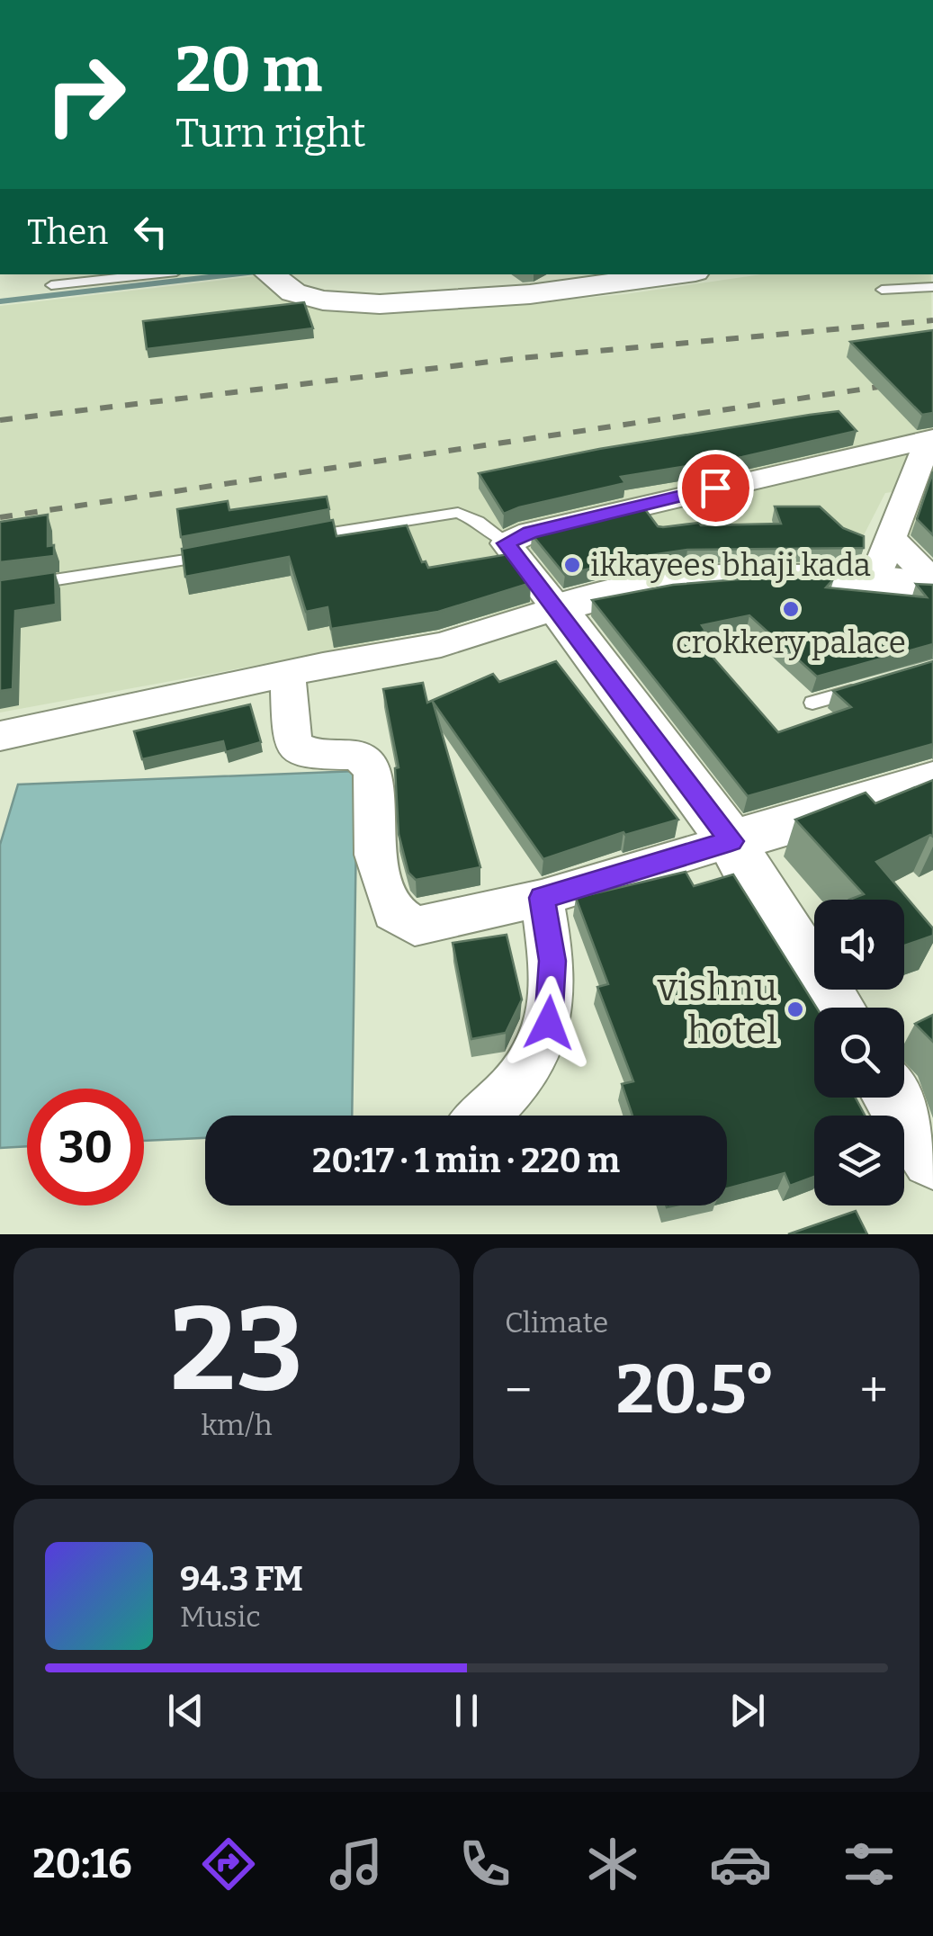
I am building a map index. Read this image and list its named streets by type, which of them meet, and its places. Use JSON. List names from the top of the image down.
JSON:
{
  "places": ["ikkayees bhaji kada", "crokkery palace", "vishnu hotel"],
  "page": {
    "turn": ["20 m", "Turn right"],
    "then": "Then",
    "limit": "30",
    "trip": "20:17 · 1 min · 220 m",
    "tile": [
      ["23", "km/h"],
      "Climate"
    ],
    "heat": ["−", "20.5°", "+"],
    "song": ["94.3 FM", "Music"],
    "tabs": "20:16"
  }
}
